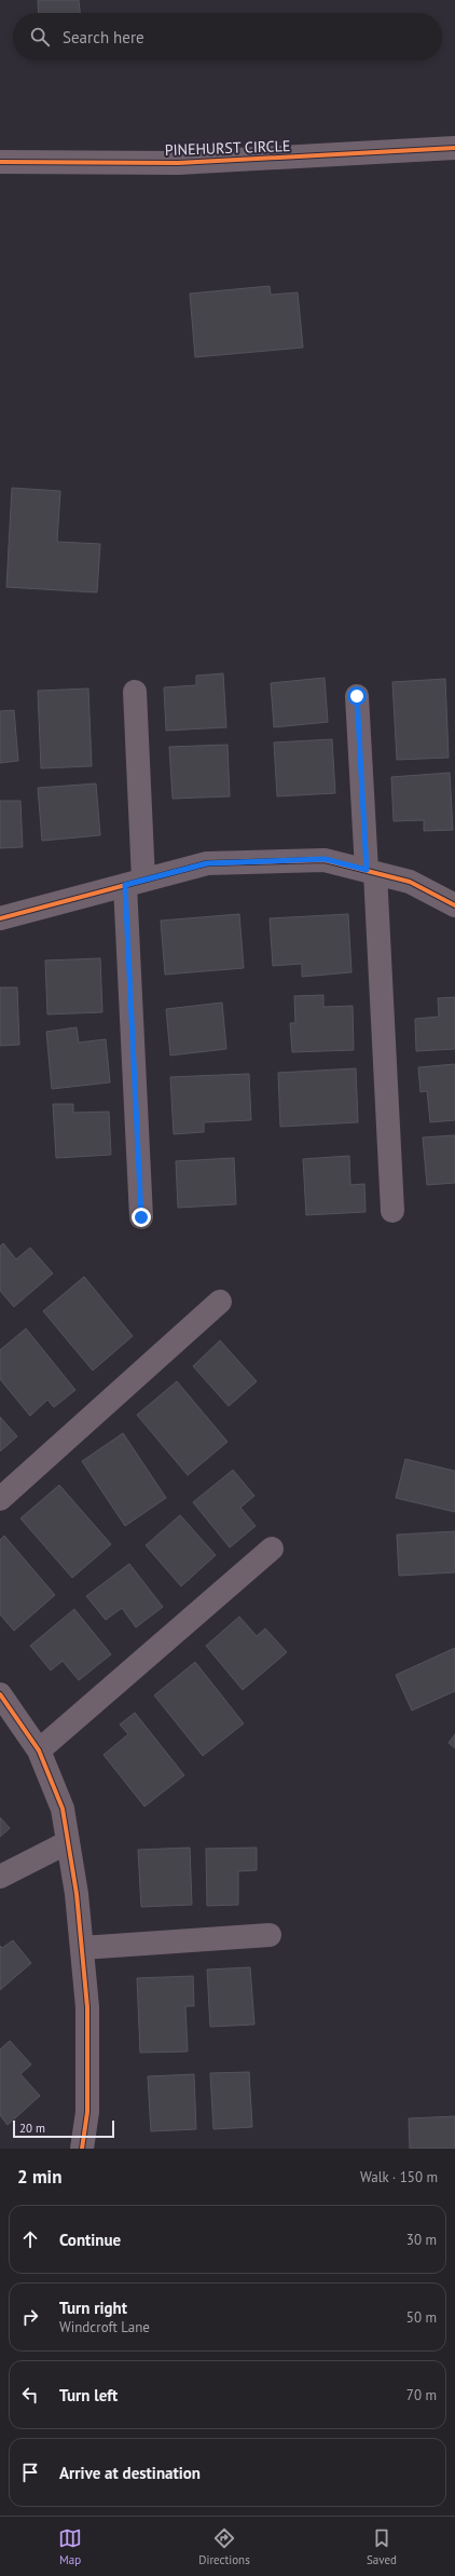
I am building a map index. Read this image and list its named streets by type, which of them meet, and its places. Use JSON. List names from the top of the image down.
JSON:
{
  "streets": {
    "street": ["PINEHURST CIRCLE"]
  },
  "scale_bar": "20 m",
  "page": {
    "search": "Search here",
    "scale": "20 m",
    "heading": ["2 min", "Walk · 150 m"],
    "list": [
      ["Continue", "30 m"],
      ["Turn right", "Windcroft Lane", "50 m"],
      ["Turn left", "70 m"],
      "Arrive at destination"
    ],
    "nav": ["Map", "Directions", "Saved"]
  }
}
